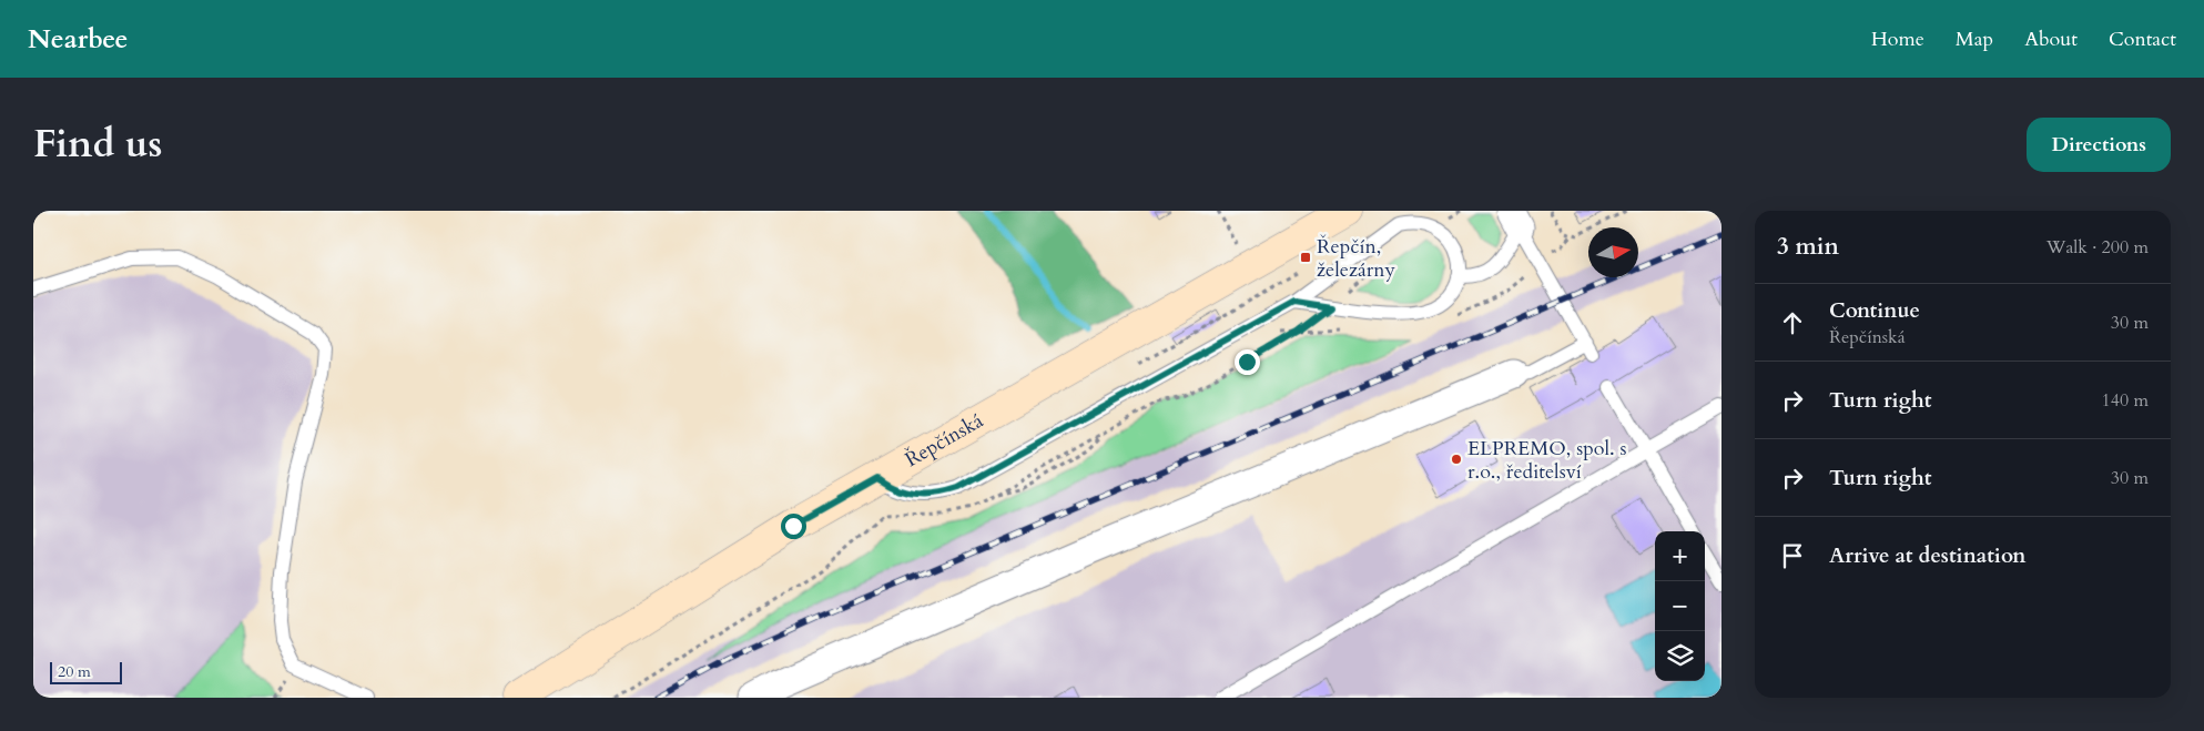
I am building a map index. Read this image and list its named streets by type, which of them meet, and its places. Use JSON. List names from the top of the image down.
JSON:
{
  "streets": {
    "street": ["Řepčínská"]
  },
  "places": {
    "transit": ["Řepčín, železárny"],
    "other": ["ELPREMO, spol. s r.o., ředitelsví"]
  },
  "scale_bar": "20 m",
  "north": "right",
  "page": {
    "header": "Nearbee",
    "nav": [
      "Home",
      "Map",
      "About",
      "Contact"
    ],
    "title": "Find us",
    "buttons": "Directions",
    "heading": ["3 min", "Walk · 200 m"],
    "list": [
      ["Continue", "Řepčínská", "30 m"],
      ["Turn right", "140 m"],
      ["Turn right", "30 m"],
      "Arrive at destination"
    ],
    "map_buttons": ["+", "−"],
    "scale": "20 m"
  }
}
